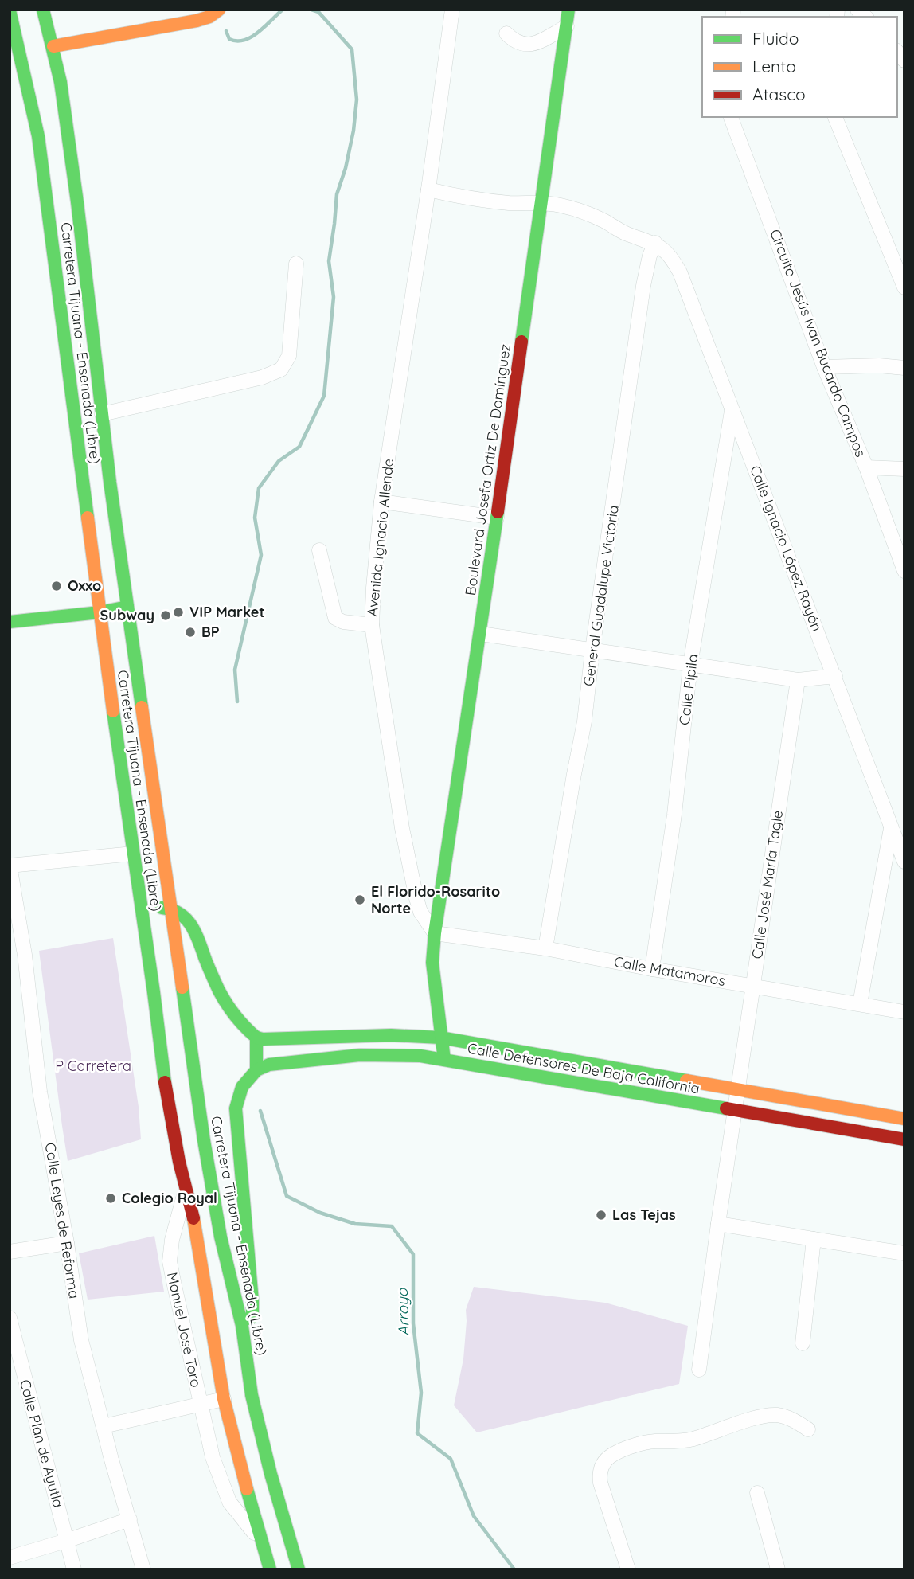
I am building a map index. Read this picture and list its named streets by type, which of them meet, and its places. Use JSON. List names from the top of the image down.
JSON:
{
  "streets": {
    "main road": ["Carretera Tijuana - Ensenada (Libre)", "Boulevard Josefa Ortiz De Domínguez", "Calle Defensores De Baja California"],
    "street": [
      "Circuito Jesús Ivan Bucardo Campos",
      "Avenida Ignacio Allende",
      "Calle Ignacio López Rayón",
      "General Guadalupe Victoria",
      "Calle Pípila",
      "Calle José María Tagle",
      "Calle Matamoros",
      "Calle Leyes de Reforma",
      "Manuel José Toro",
      "Calle Plan de Ayutla"
    ]
  },
  "crossings": [
    ["Carretera Tijuana - Ensenada (Libre)", "Manuel José Toro"],
    ["Boulevard Josefa Ortiz De Domínguez", "Avenida Ignacio Allende"],
    ["Boulevard Josefa Ortiz De Domínguez", "Calle Matamoros"],
    ["Avenida Ignacio Allende", "Calle Matamoros"],
    ["Calle Ignacio López Rayón", "General Guadalupe Victoria"],
    ["Calle Ignacio López Rayón", "Calle Pípila"],
    ["General Guadalupe Victoria", "Calle Matamoros"],
    ["Calle Pípila", "Calle Matamoros"],
    ["Calle José María Tagle", "Calle Matamoros"],
    ["Calle José María Tagle", "Calle Defensores De Baja California"]
  ],
  "water": ["Arroyo"],
  "parks": ["P Carretera"],
  "places": [
    "Oxxo",
    "VIP Market",
    "Subway",
    "BP",
    "El Florido-Rosarito Norte",
    "Colegio Royal",
    "Las Tejas"
  ],
  "legend": ["Fluido", "Lento", "Atasco"]
}
